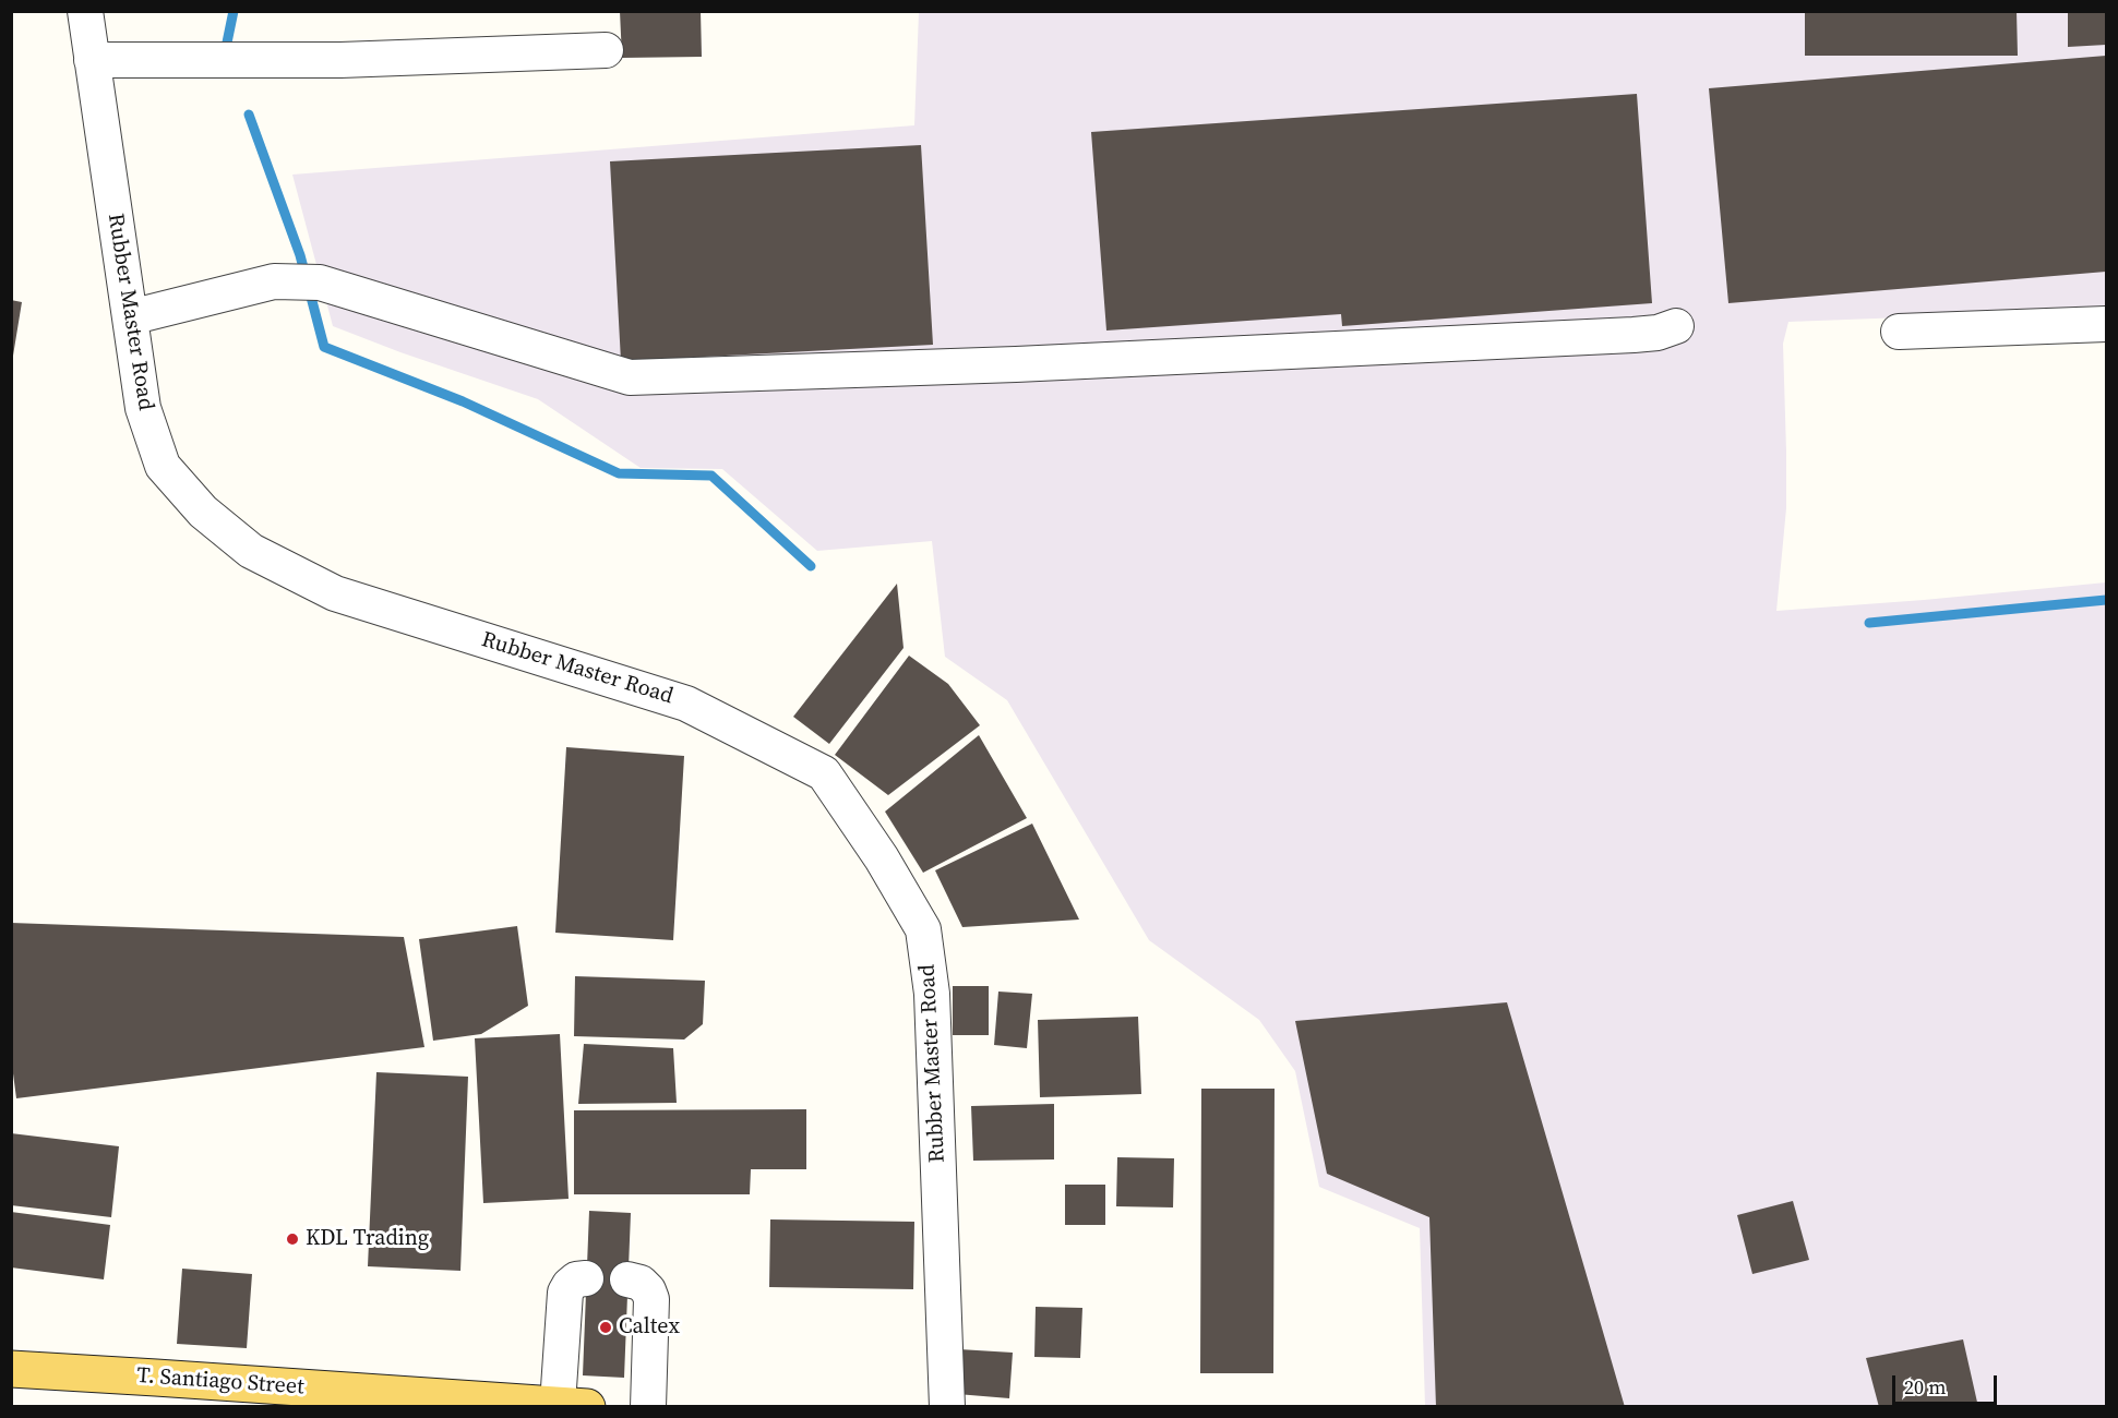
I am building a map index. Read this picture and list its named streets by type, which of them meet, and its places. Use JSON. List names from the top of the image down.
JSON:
{
  "streets": {
    "main road": ["T. Santiago Street"],
    "street": ["Rubber Master Road"]
  },
  "places": ["KDL Trading", "Caltex"],
  "scale_bar": "20 m"
}
